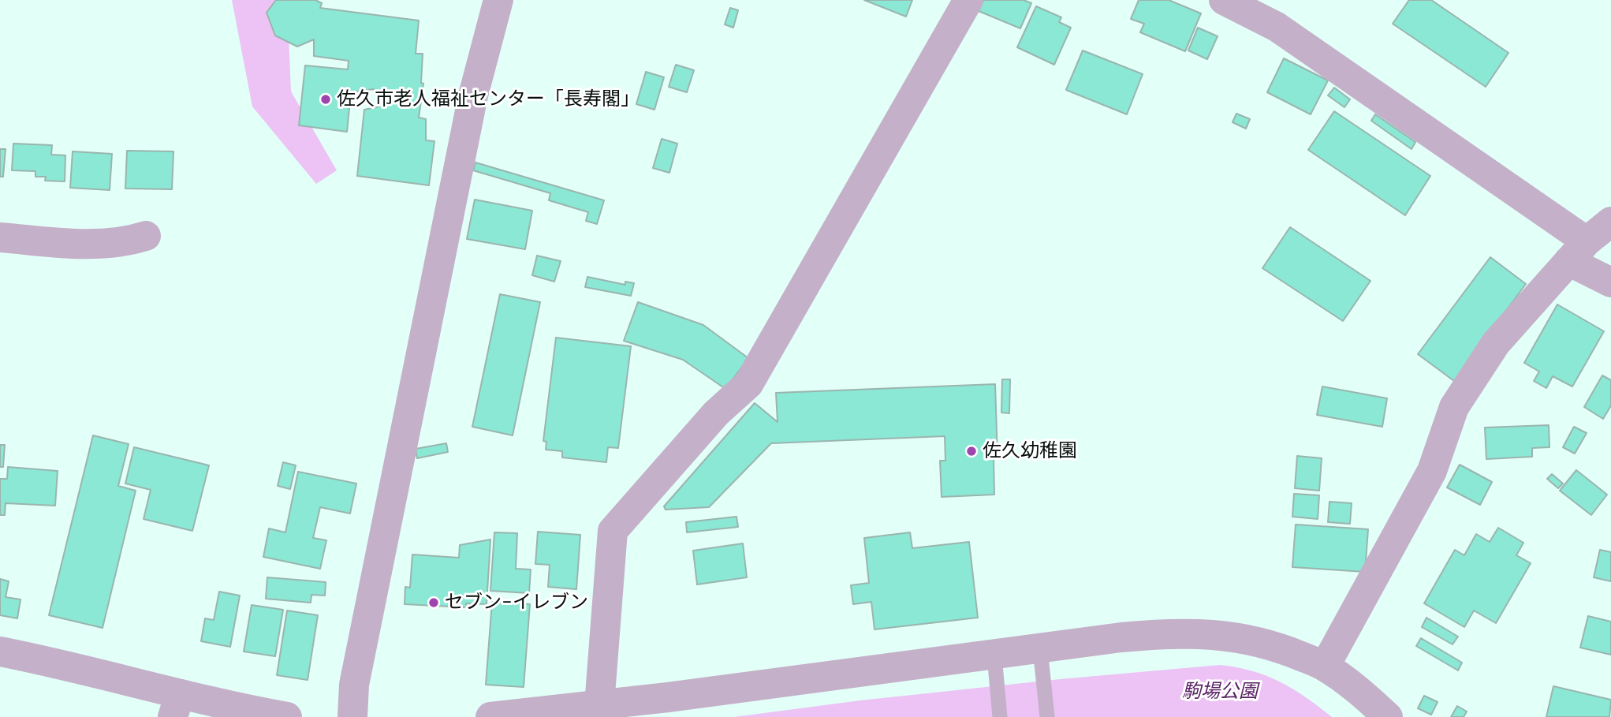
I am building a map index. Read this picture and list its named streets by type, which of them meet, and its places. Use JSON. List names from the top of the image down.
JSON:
{
  "parks": ["駒場公園"],
  "places": ["佐久市老人福祉センター「長寿閣」", "佐久幼稚園", "セブン-イレブン"]
}
